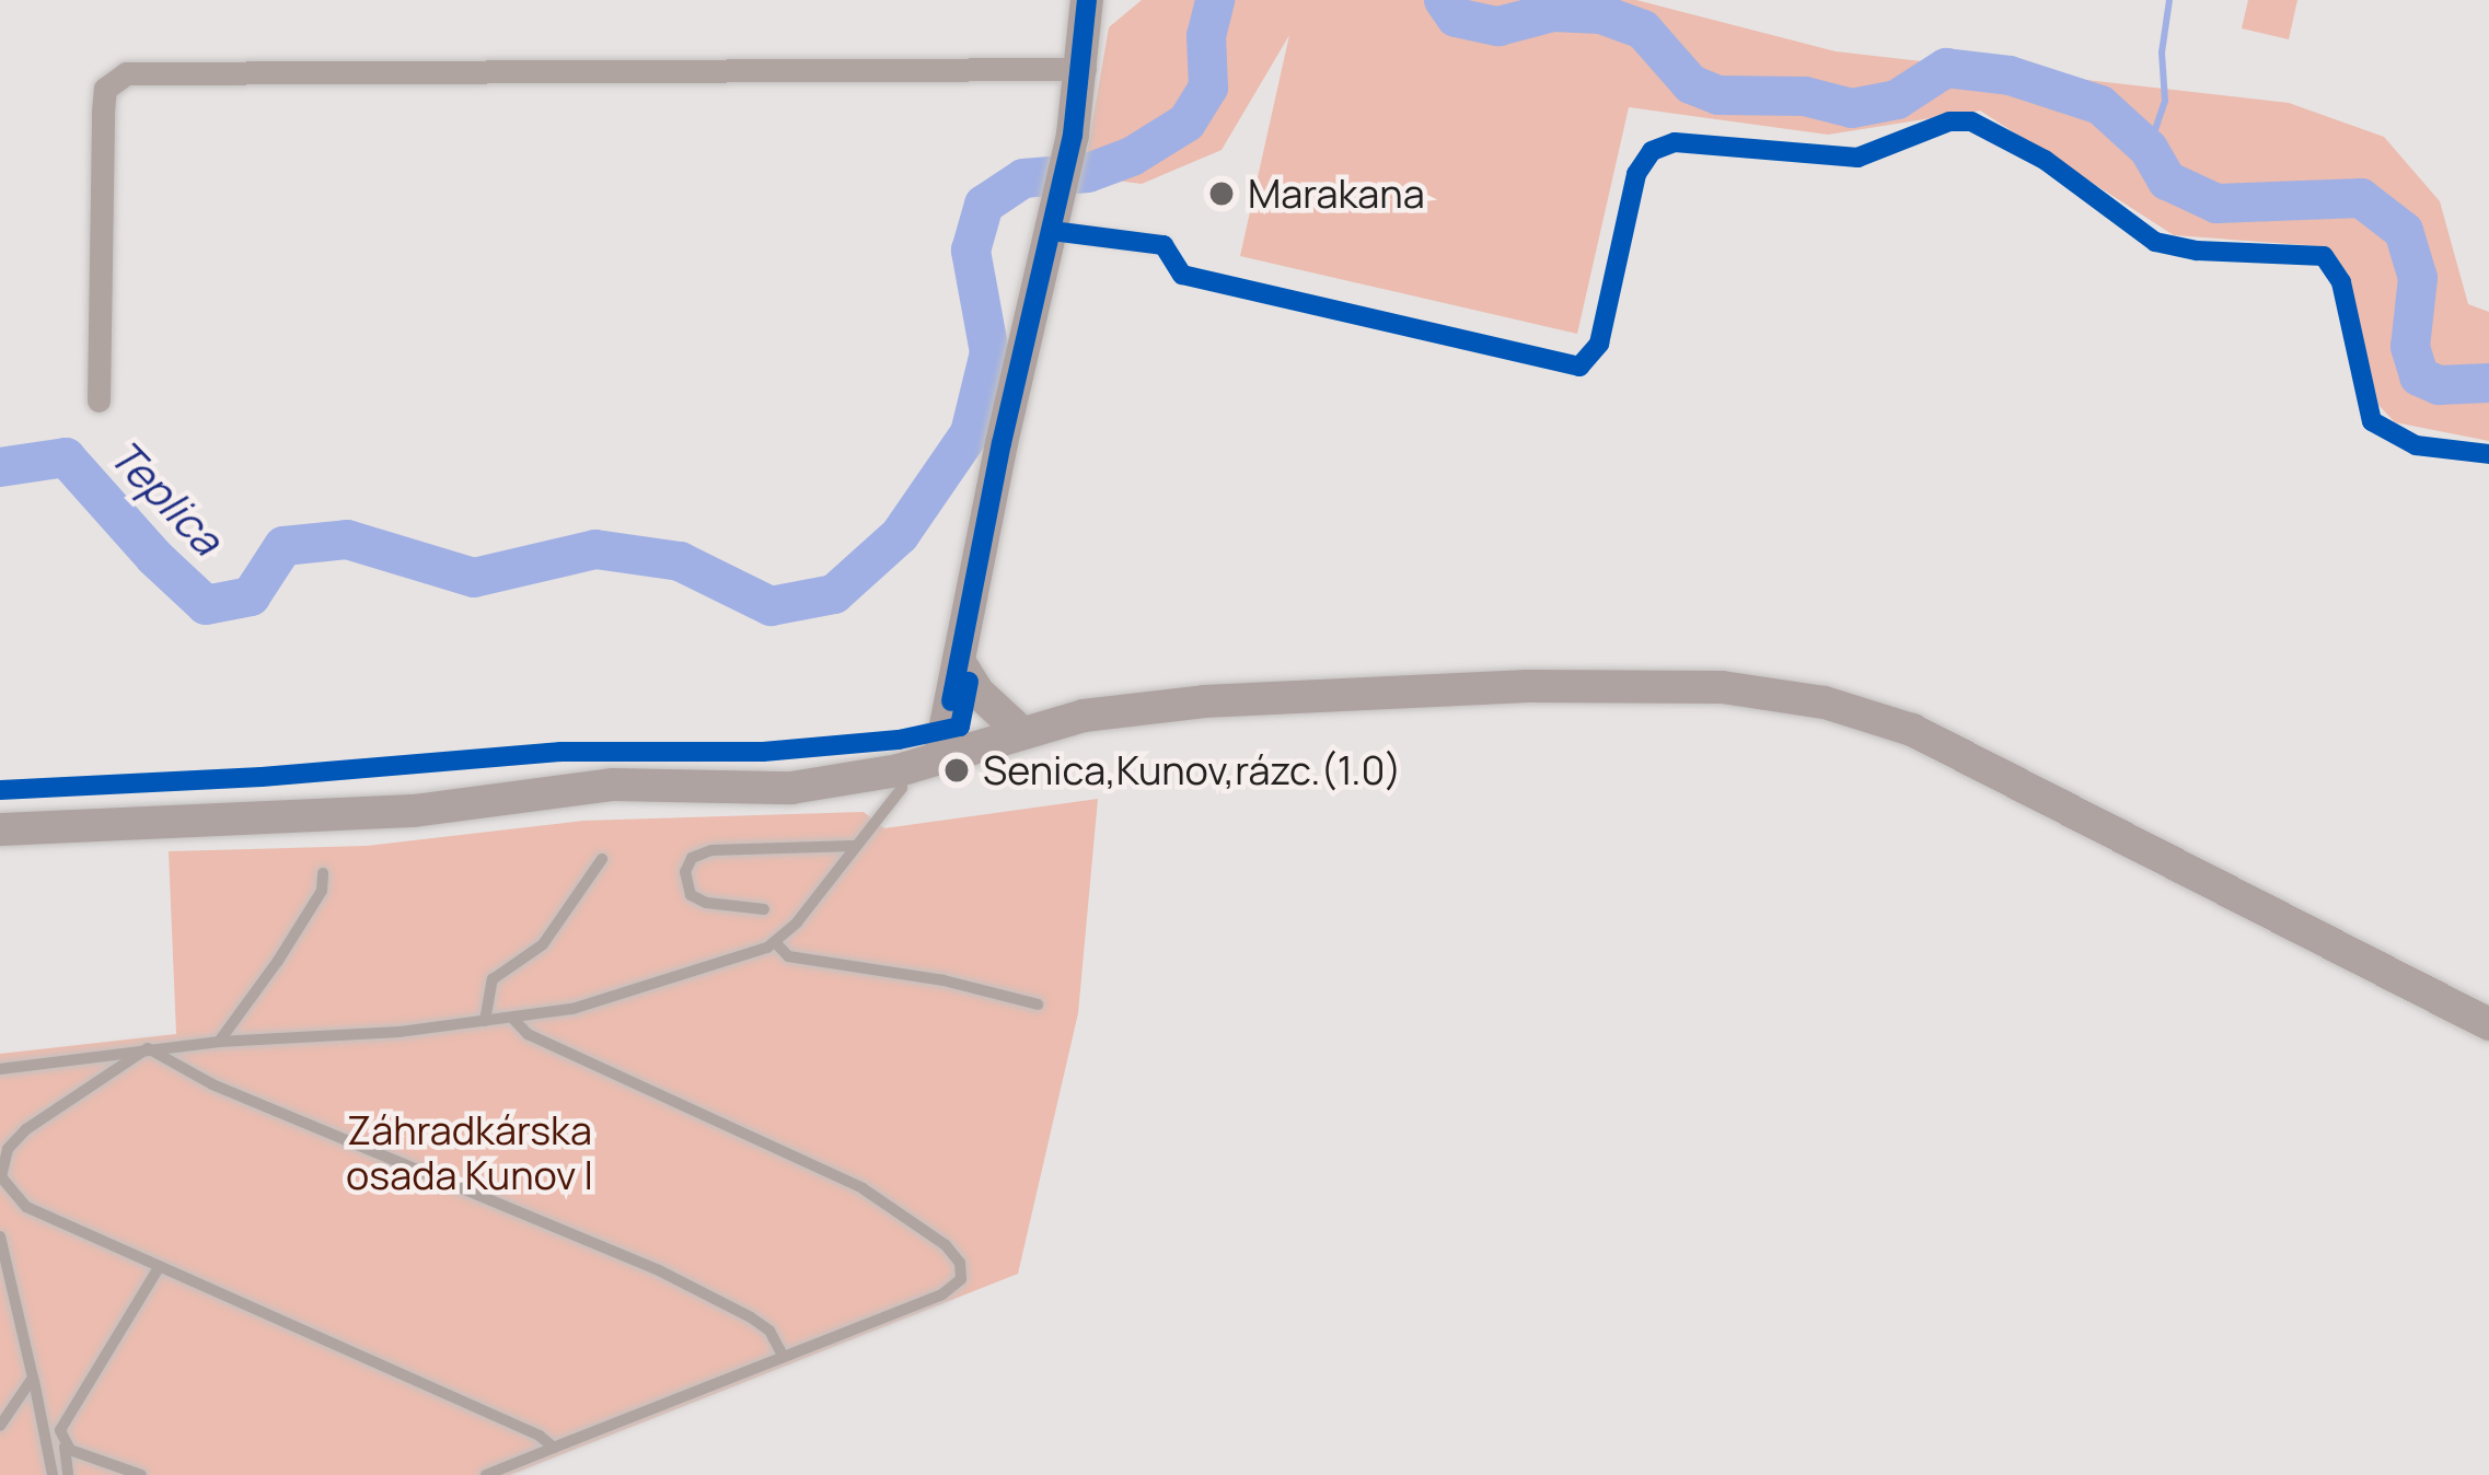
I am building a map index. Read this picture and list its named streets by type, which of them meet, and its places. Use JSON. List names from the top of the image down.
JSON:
{
  "water": ["Teplica"],
  "parks": ["Záhradkárska osada Kunov I"],
  "places": ["Marakana", "Senica,Kunov,rázc.(1.0)"]
}
